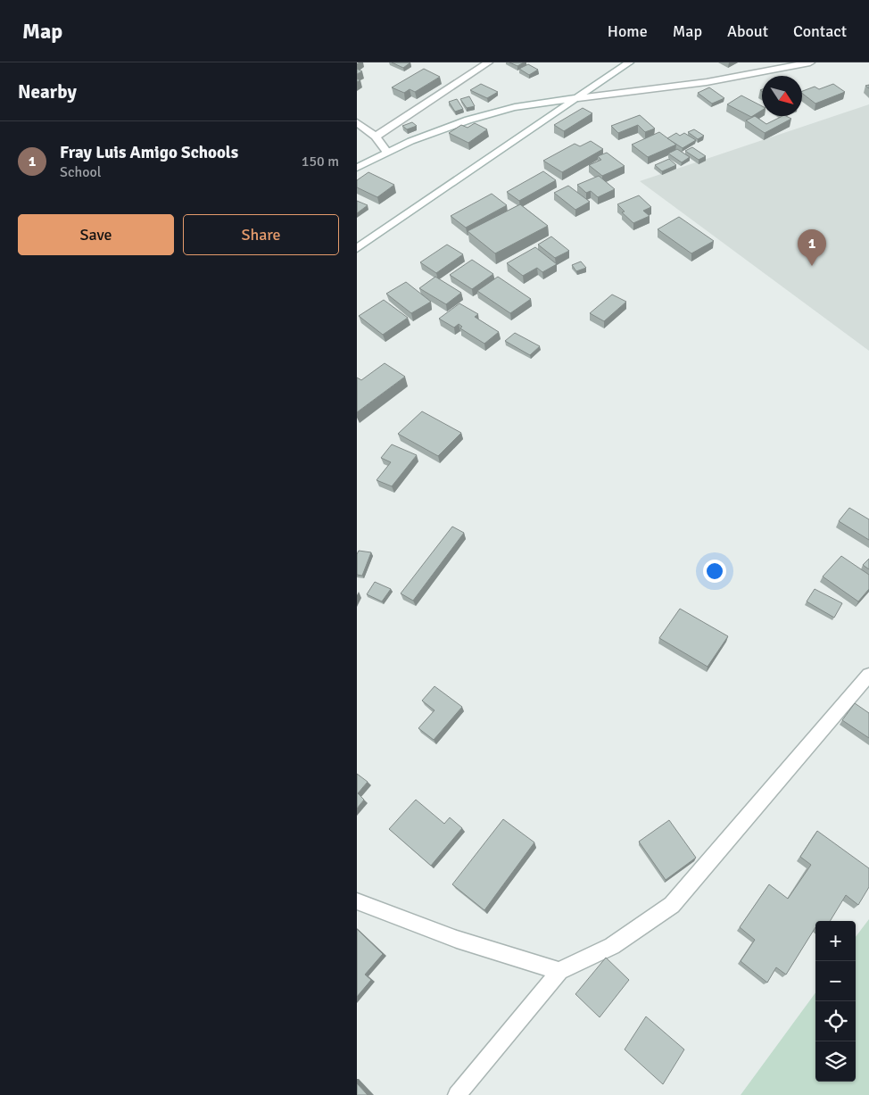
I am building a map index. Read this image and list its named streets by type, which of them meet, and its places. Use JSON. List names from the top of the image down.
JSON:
{
  "north": "bottom right",
  "page": {
    "header": "Map",
    "nav": [
      "Home",
      "Map",
      "About",
      "Contact"
    ],
    "heading": "Nearby",
    "list": [
      {
        "mark": "1",
        "name": "Fray Luis Amigo Schools",
        "note": "School",
        "value": "150 m"
      }
    ],
    "buttons": ["Save", "Share"],
    "pins": "1",
    "map_buttons": ["+", "−"]
  }
}
